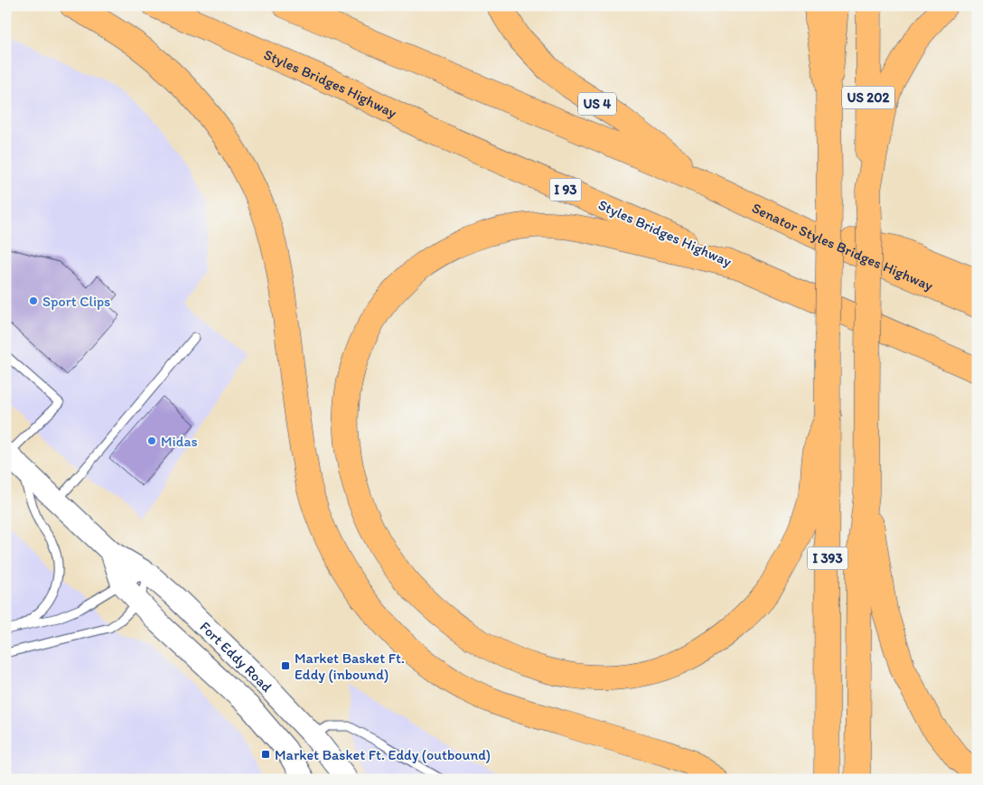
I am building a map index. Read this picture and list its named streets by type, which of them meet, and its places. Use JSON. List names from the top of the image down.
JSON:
{
  "streets": {
    "main road": [
      "Styles Bridges Highway",
      "US 202",
      "US 4",
      "I 93",
      "Senator Styles Bridges Highway",
      "I 393"
    ],
    "street": ["Fort Eddy Road"]
  },
  "crossings": [
    ["US 202", "I 393"],
    ["US 4", "Senator Styles Bridges Highway"]
  ],
  "places": {
    "other": ["Sport Clips", "Midas"],
    "transit": ["Market Basket Ft. Eddy (inbound)", "Market Basket Ft. Eddy (outbound)"]
  }
}
